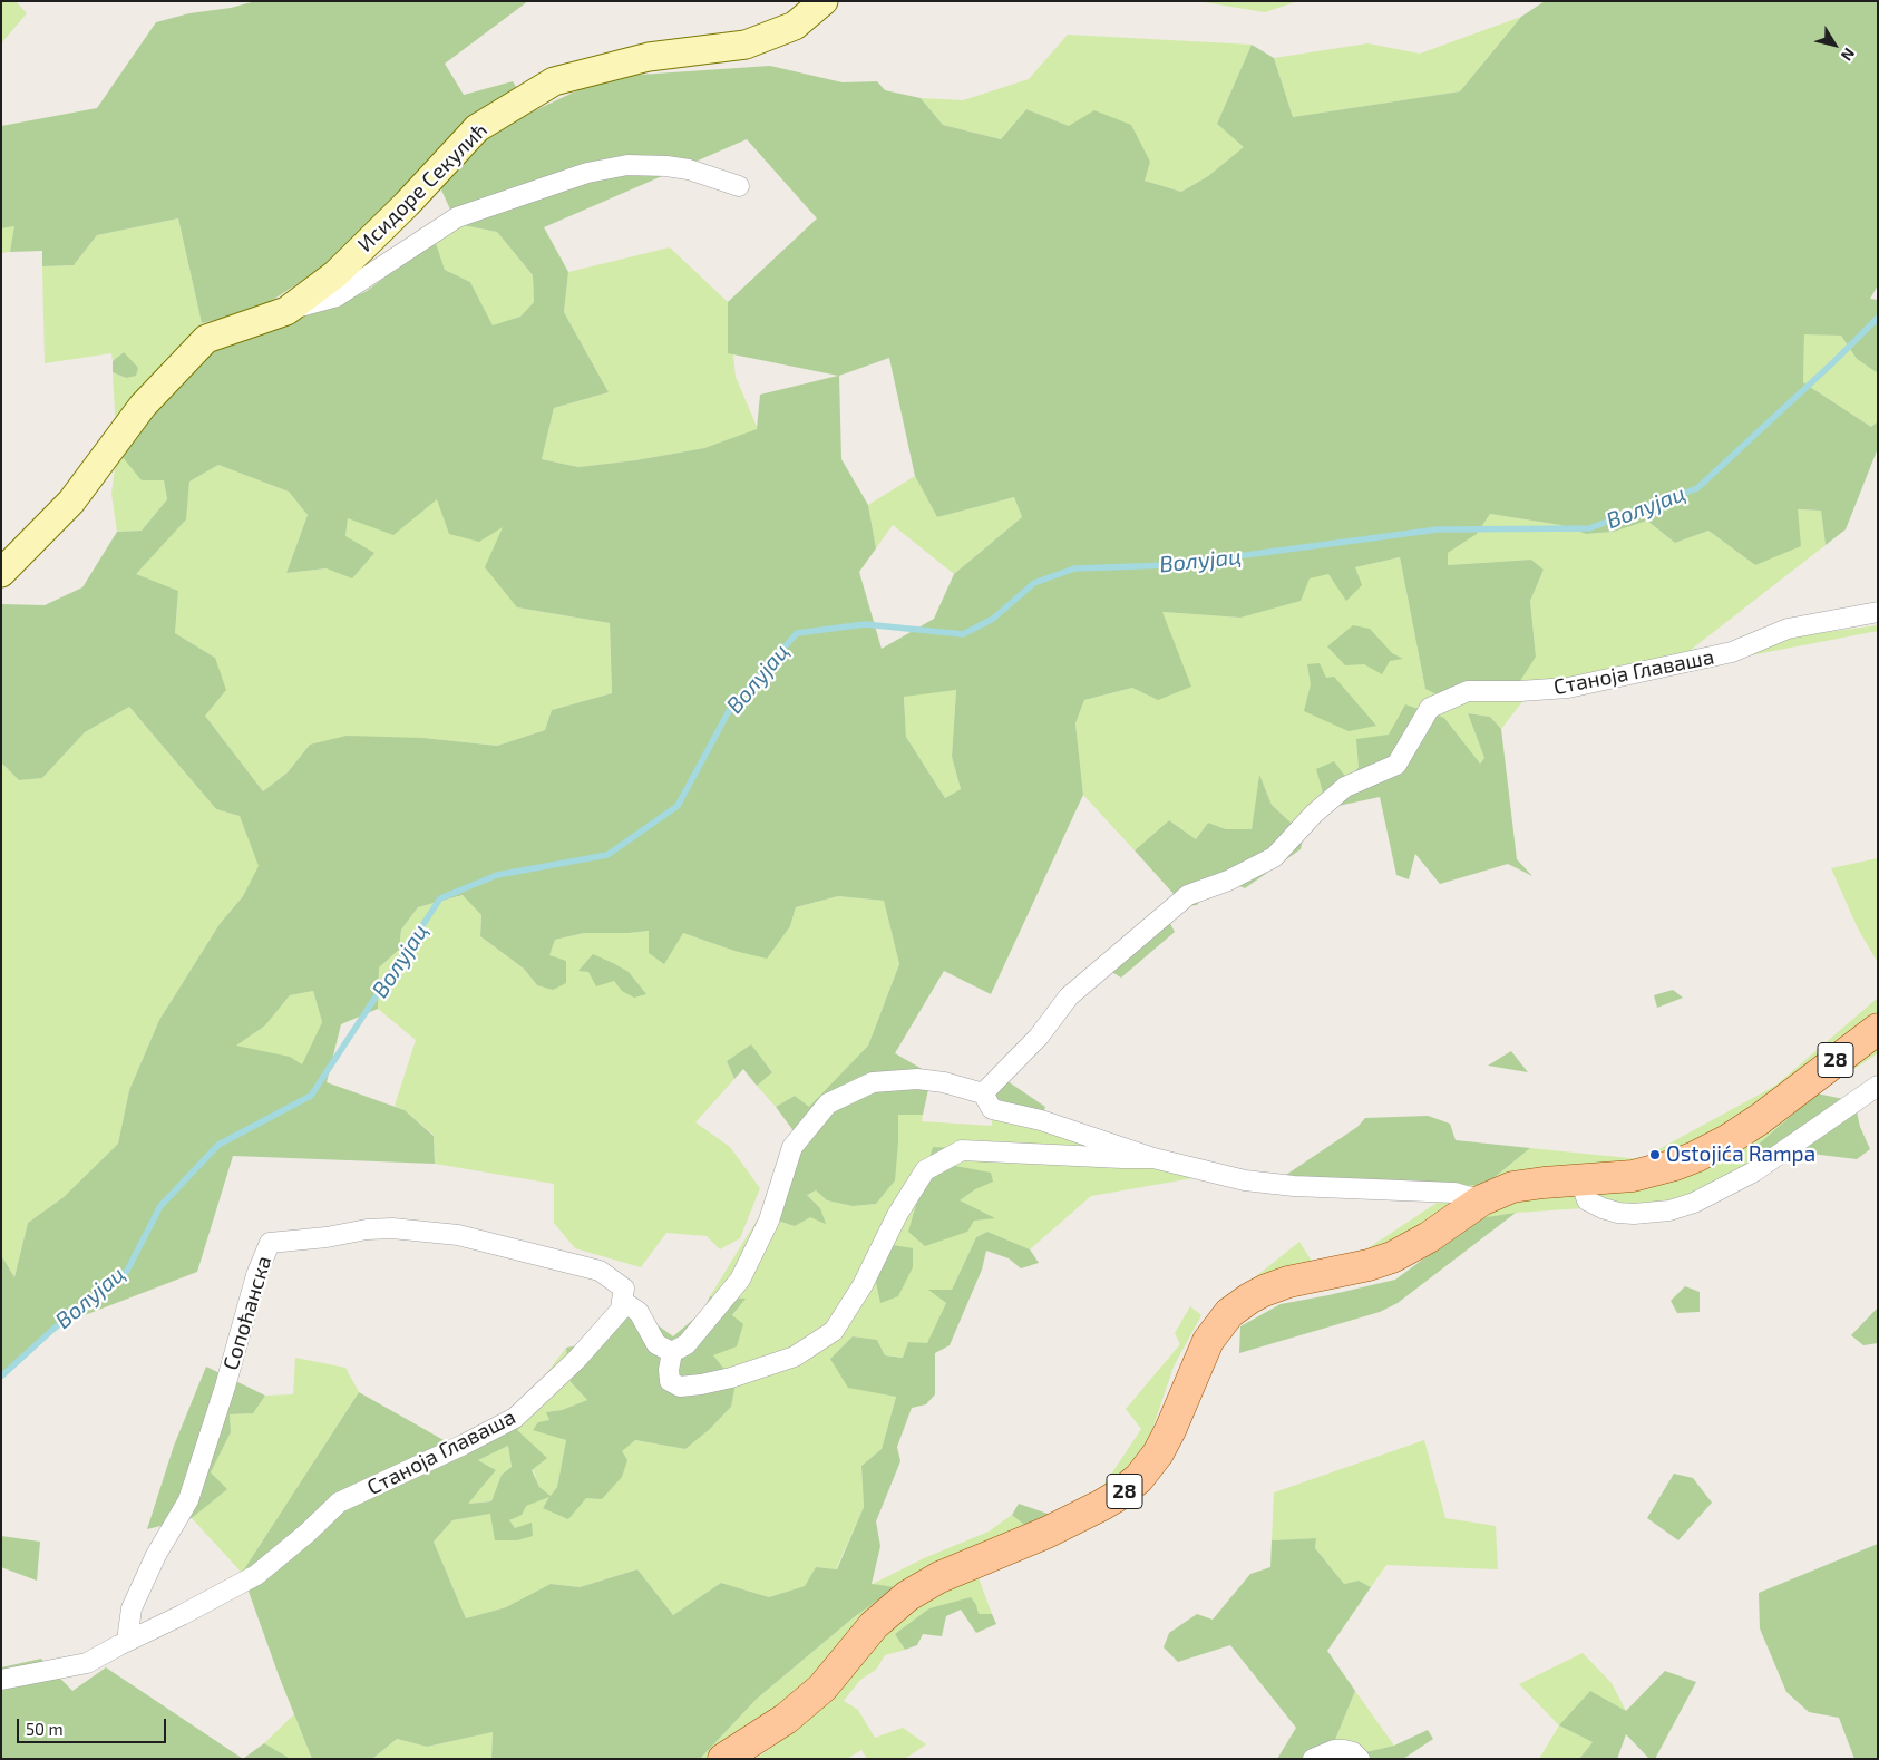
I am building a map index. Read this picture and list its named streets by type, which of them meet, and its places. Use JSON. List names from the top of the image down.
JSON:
{
  "streets": {
    "main road": ["28"],
    "street": ["Исидоре Секулић", "Станоја Главаша", "Сопоћанска"]
  },
  "crossings": [
    ["Станоја Главаша", "Сопоћанска"]
  ],
  "water": ["Волујац"],
  "places": ["Ostojića Rampa"],
  "scale_bar": "50 m",
  "north": "bottom right"
}
